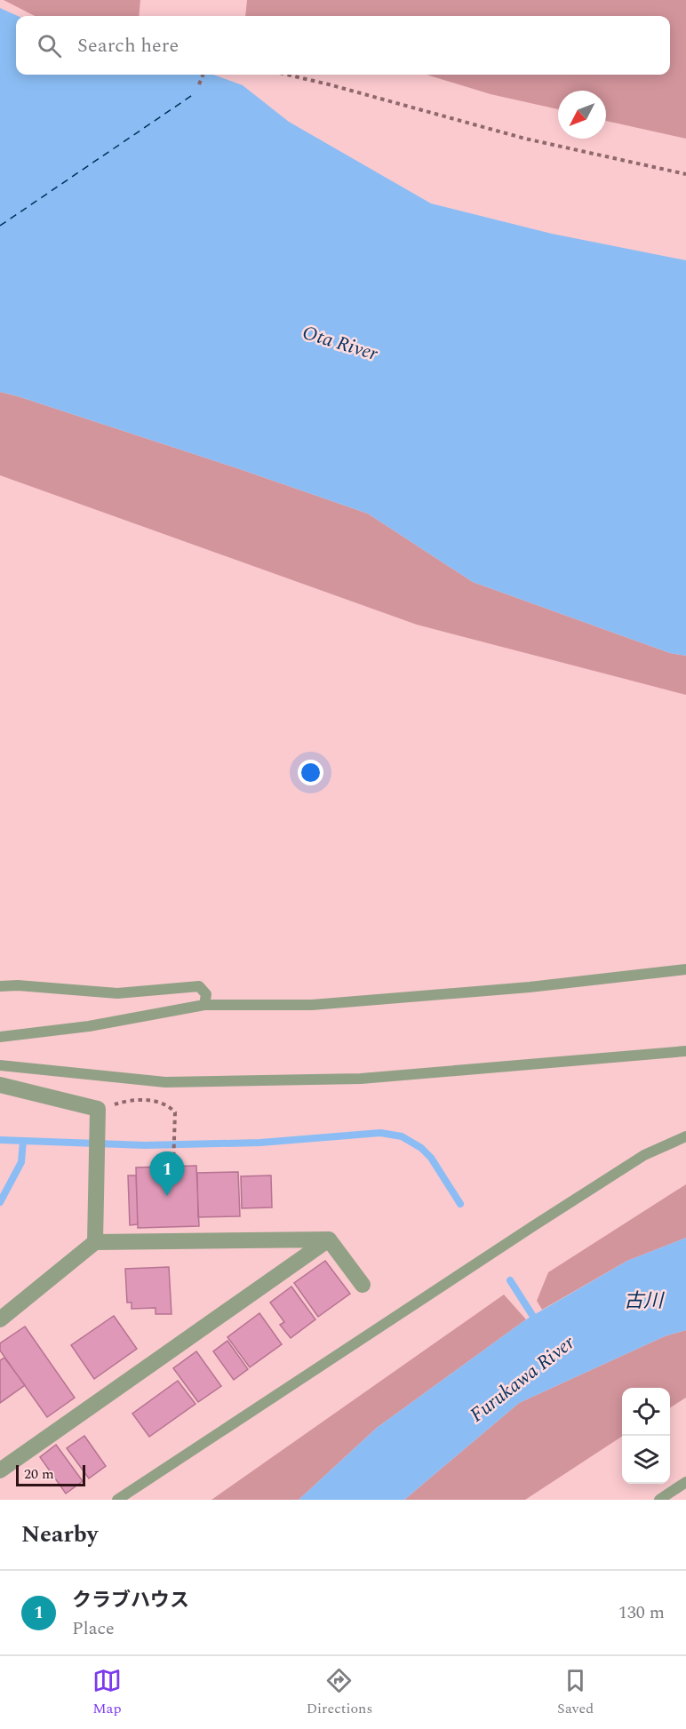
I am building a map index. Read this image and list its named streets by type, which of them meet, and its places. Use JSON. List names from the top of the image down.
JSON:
{
  "water": ["Ota River", "古川", "Furukawa River"],
  "scale_bar": "20 m",
  "north": "bottom left",
  "page": {
    "search": "Search here",
    "pins": "1",
    "scale": "20 m",
    "heading": "Nearby",
    "list": [
      {
        "mark": "1",
        "name": "クラブハウス",
        "note": "Place",
        "value": "130 m"
      }
    ],
    "nav": ["Map", "Directions", "Saved"]
  }
}
